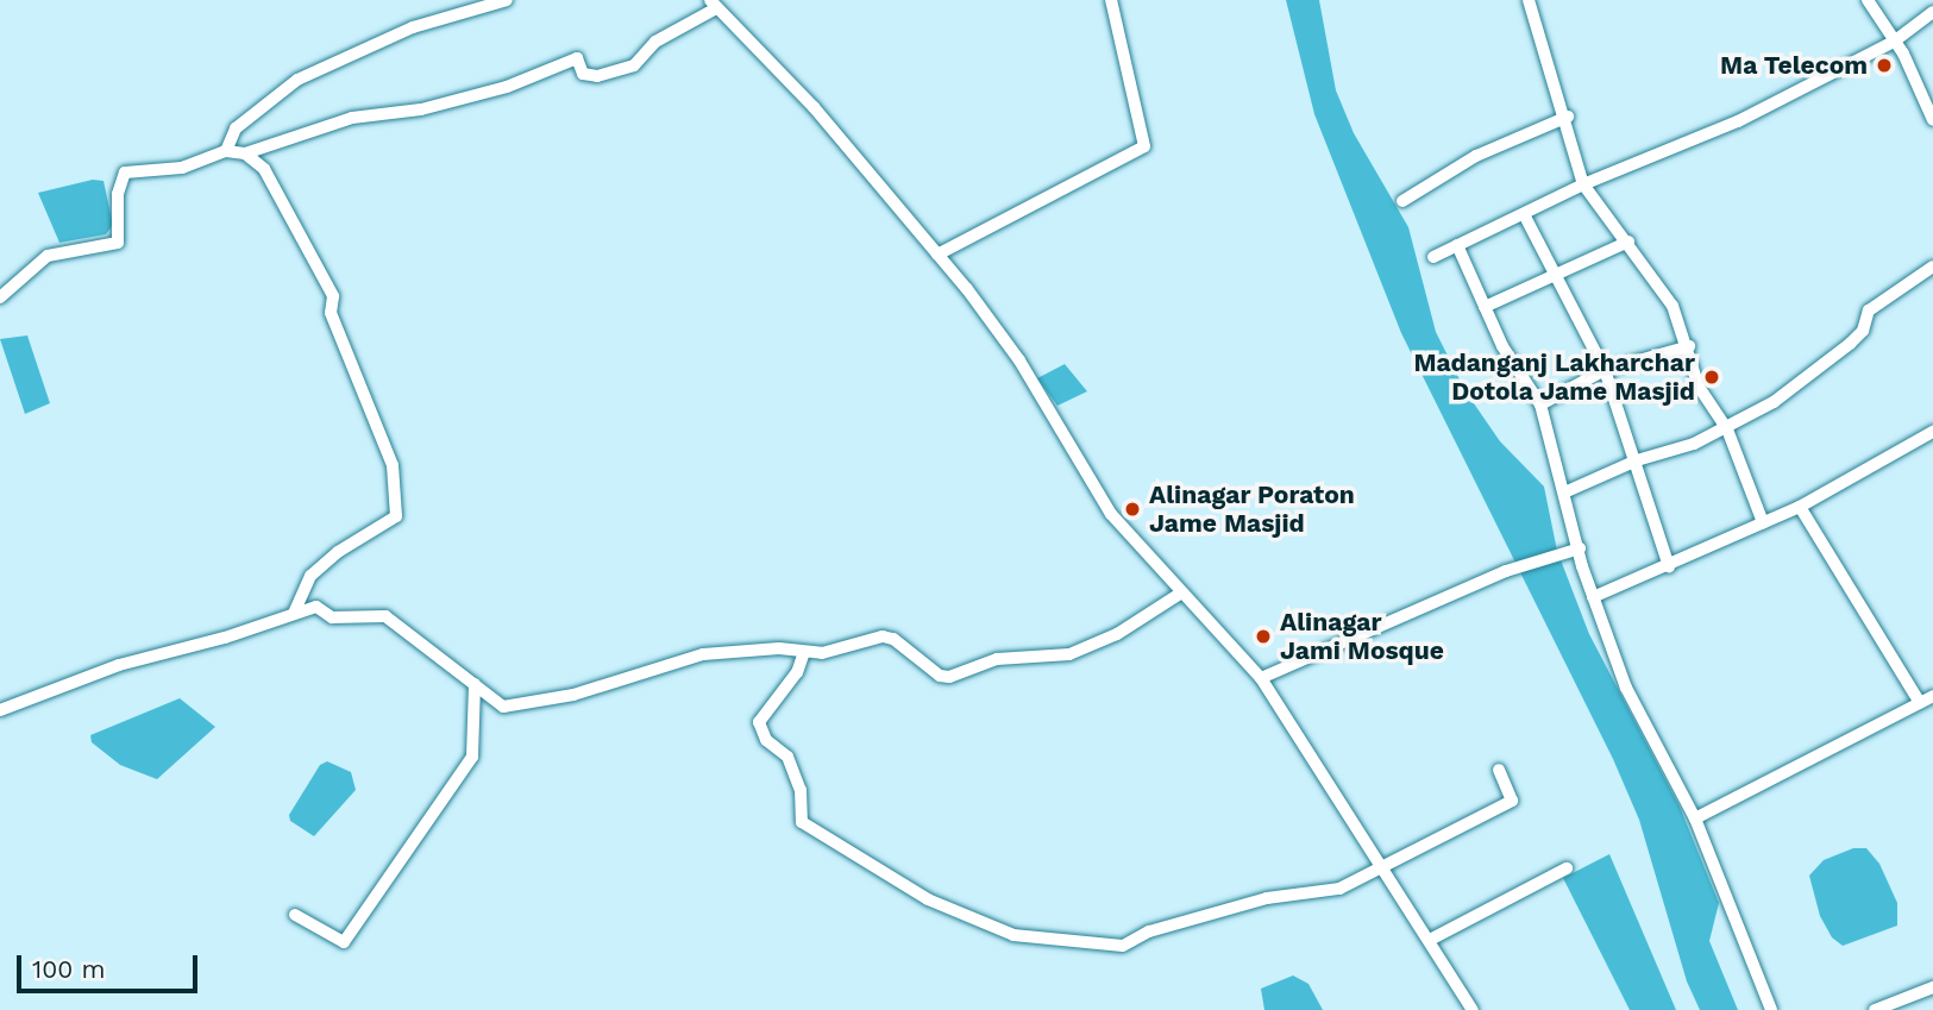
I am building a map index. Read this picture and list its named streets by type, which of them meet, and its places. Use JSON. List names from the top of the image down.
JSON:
{
  "places": [
    "Ma Telecom",
    "Madanganj Lakharchar Dotola Jame Masjid",
    "Alinagar Poraton Jame Masjid",
    "Alinagar Jami Mosque"
  ],
  "scale_bar": "100 m"
}
